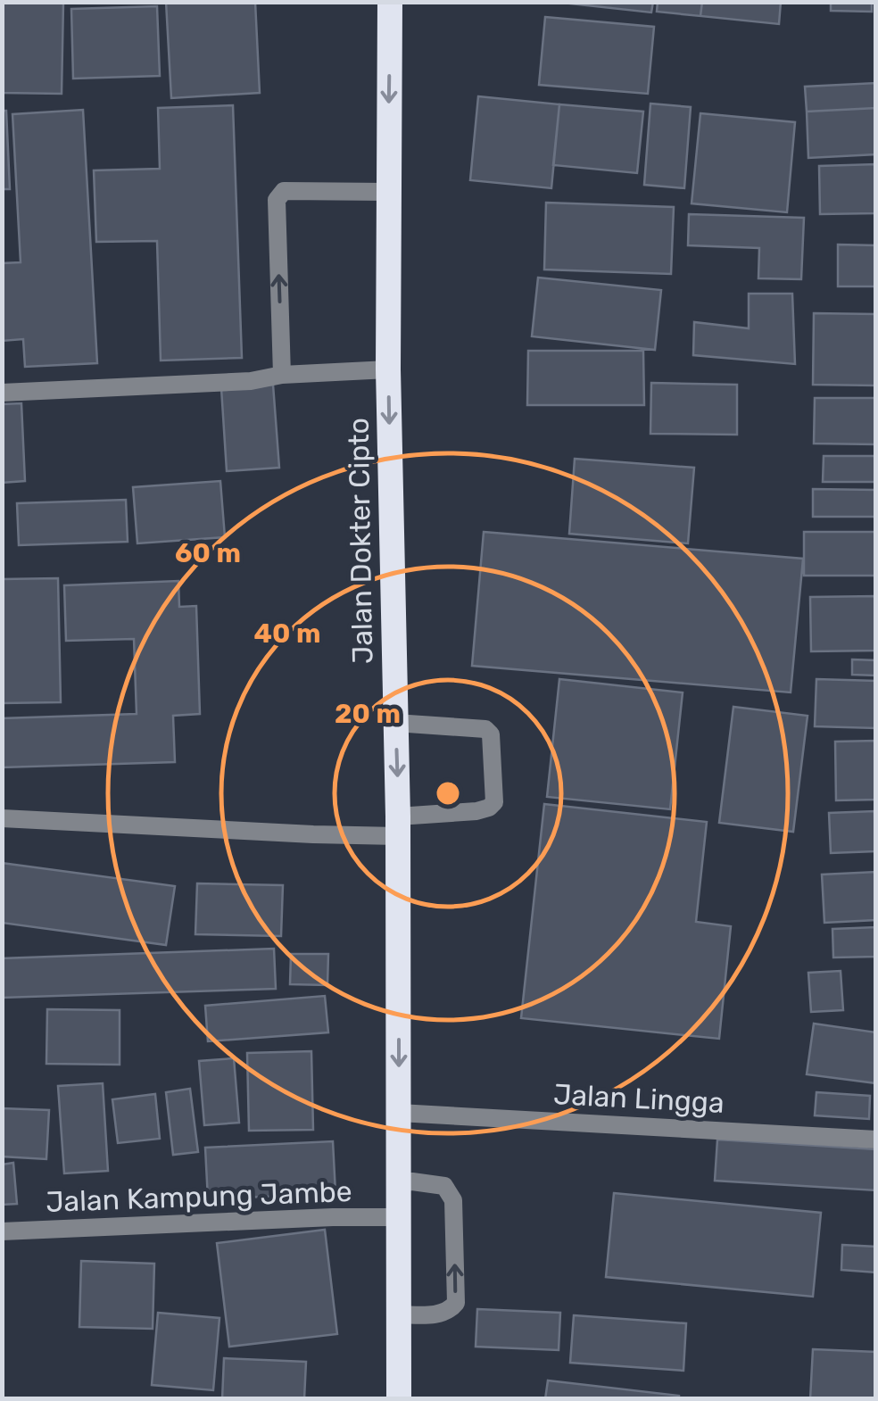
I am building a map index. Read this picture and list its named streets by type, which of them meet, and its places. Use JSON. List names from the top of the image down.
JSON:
{
  "streets": {
    "highway": ["Jalan Dokter Cipto"],
    "street": ["Jalan Lingga", "Jalan Kampung Jambe"]
  },
  "crossings": [
    ["Jalan Dokter Cipto", "Jalan Lingga"],
    ["Jalan Dokter Cipto", "Jalan Kampung Jambe"]
  ],
  "one_way": ["Jalan Dokter Cipto"],
  "rings": ["60 m", "40 m", "20 m"]
}
